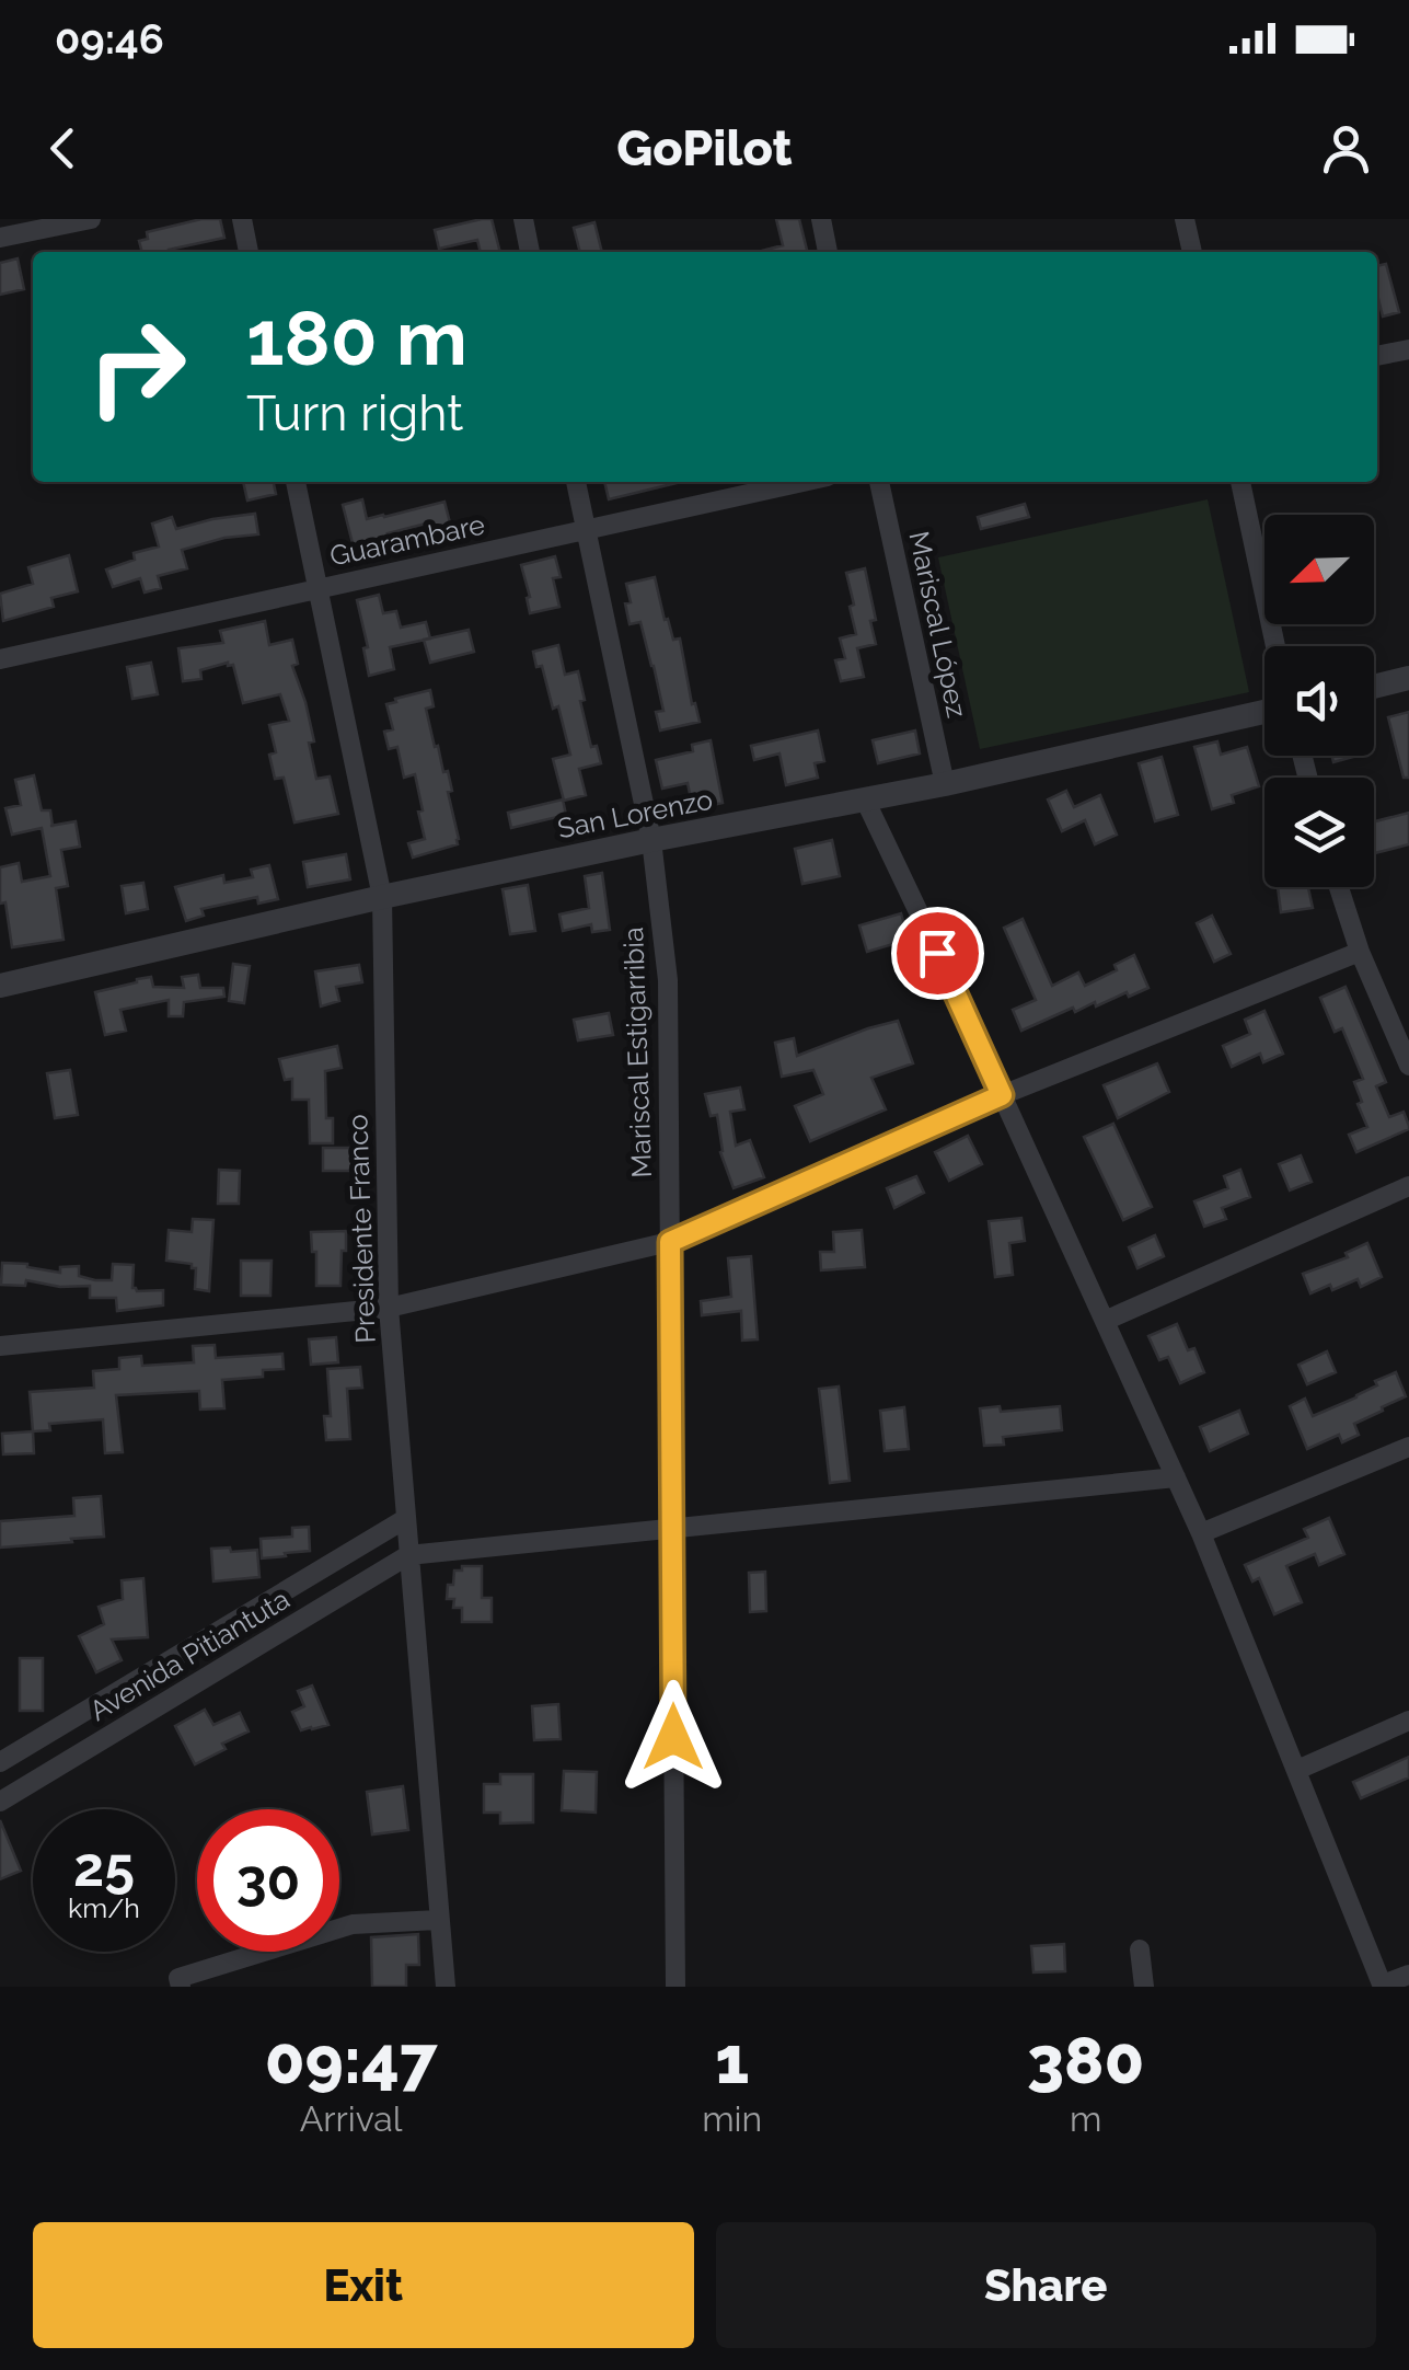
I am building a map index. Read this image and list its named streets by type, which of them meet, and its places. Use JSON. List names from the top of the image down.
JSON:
{
  "streets": {
    "street": [
      "Guarambare",
      "Mariscal López",
      "San Lorenzo",
      "Mariscal Estigarribia",
      "Presidente Franco",
      "Avenida Pitiantuta"
    ]
  },
  "crossings": [
    ["Guarambare", "Mariscal Estigarribia"],
    ["Guarambare", "Presidente Franco"],
    ["Mariscal López", "San Lorenzo"],
    ["San Lorenzo", "Mariscal Estigarribia"],
    ["San Lorenzo", "Presidente Franco"],
    ["Presidente Franco", "Avenida Pitiantuta"]
  ],
  "north": "bottom left",
  "page": {
    "status": "09:46",
    "header": "GoPilot",
    "turn": ["180 m", "Turn right"],
    "speed": "25 km/h",
    "limit": "30",
    "eta": [
      "09:47",
      "Arrival",
      "1",
      "min",
      "380",
      "m"
    ],
    "buttons": ["Exit", "Share"]
  }
}
